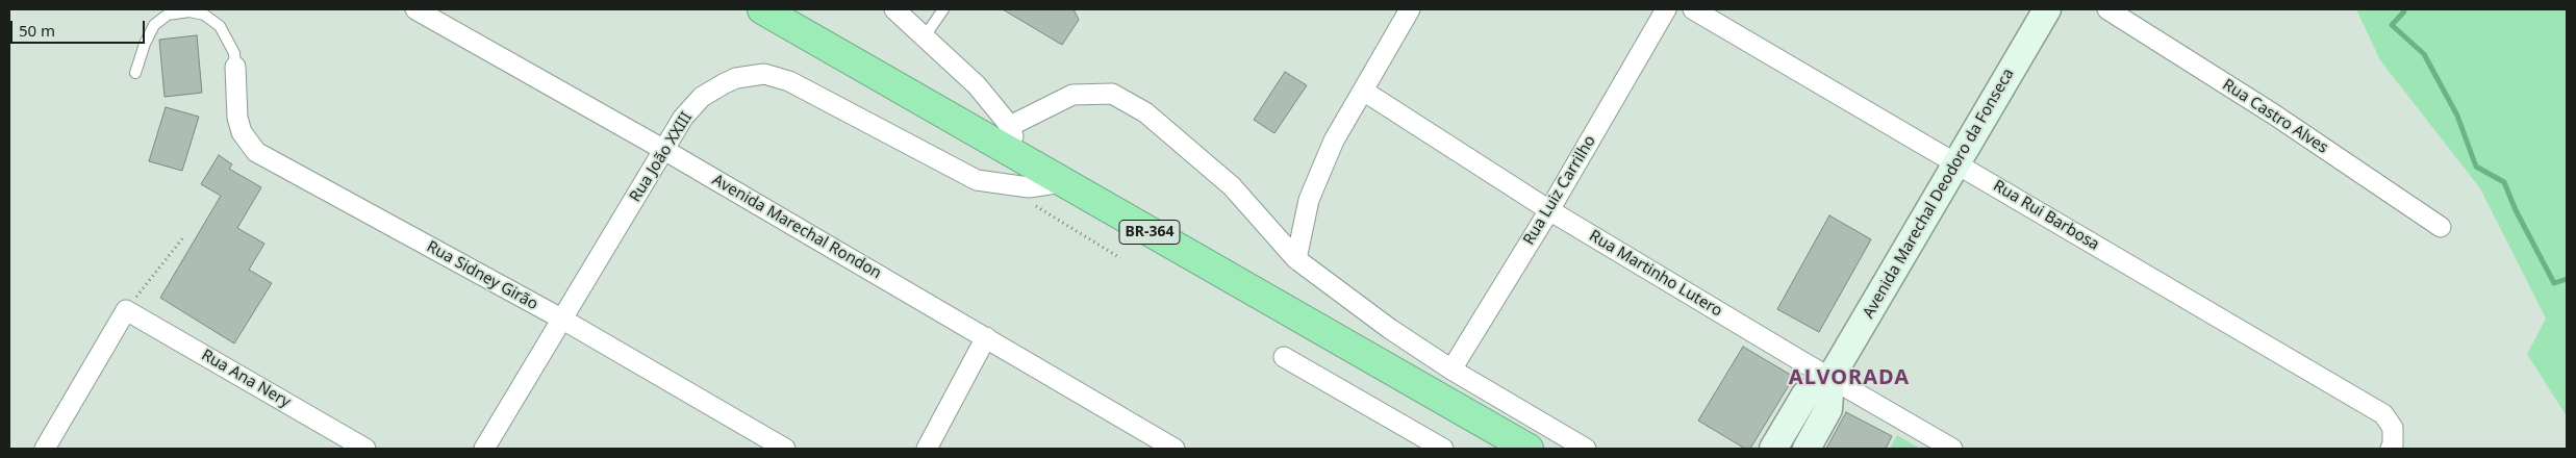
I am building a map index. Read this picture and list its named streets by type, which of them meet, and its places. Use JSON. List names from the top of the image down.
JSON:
{
  "streets": {
    "highway": ["BR-364"],
    "main road": ["Avenida Marechal Deodoro da Fonseca"],
    "street": [
      "Rua Castro Alves",
      "Rua João XXIII",
      "Rua Luiz Carrilho",
      "Rua Rui Barbosa",
      "Avenida Marechal Rondon",
      "Rua Martinho Lutero",
      "Rua Sidney Girão",
      "Rua Ana Nery"
    ]
  },
  "crossings": [
    ["Rua João XXIII", "Avenida Marechal Rondon"],
    ["Rua João XXIII", "BR-364"],
    ["Rua João XXIII", "Rua Sidney Girão"],
    ["Rua Luiz Carrilho", "Rua Martinho Lutero"],
    ["Avenida Marechal Deodoro da Fonseca", "Rua Rui Barbosa"],
    ["Avenida Marechal Deodoro da Fonseca", "Rua Martinho Lutero"]
  ],
  "districts": ["ALVORADA"],
  "scale_bar": "50 m"
}
